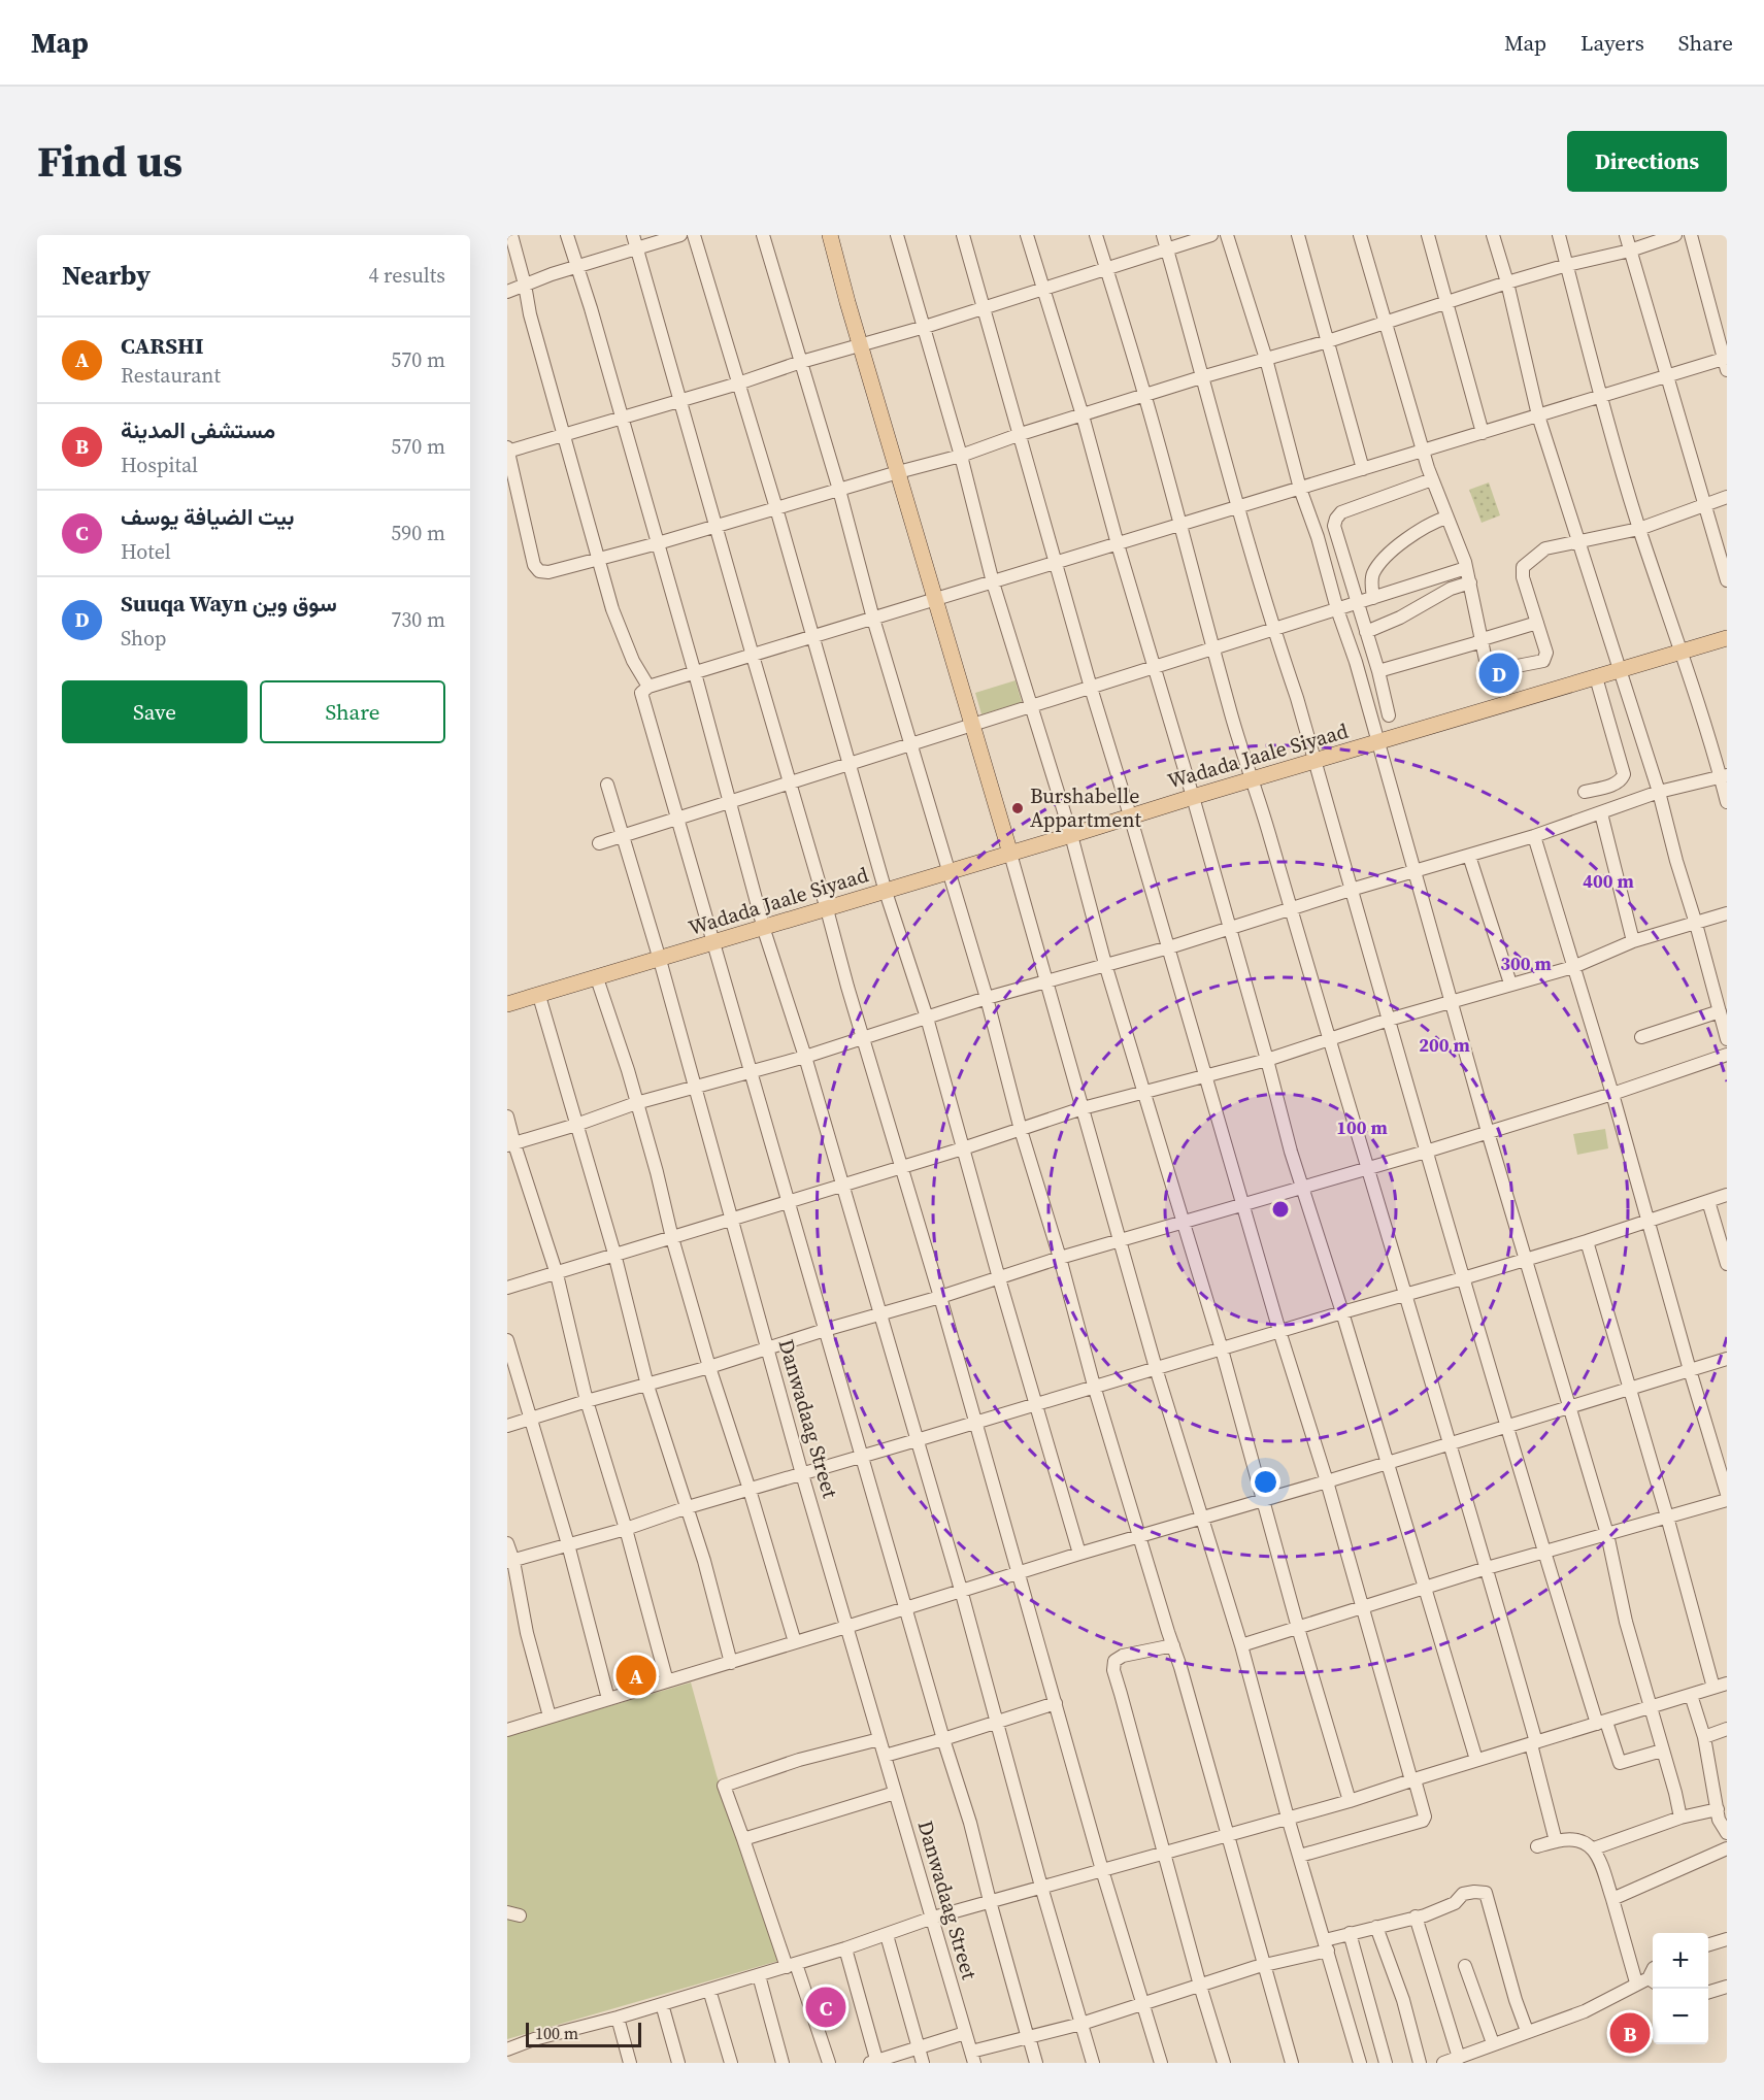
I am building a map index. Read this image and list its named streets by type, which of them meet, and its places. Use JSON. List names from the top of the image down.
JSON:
{
  "streets": {
    "main road": ["Wadada Jaale Siyaad"],
    "street": ["Danwadaag Street"]
  },
  "crossings": [
    ["Wadada Jaale Siyaad", "Danwadaag Street"]
  ],
  "places": ["Burshabelle Appartment"],
  "scale_bar": "100 m",
  "page": {
    "header": "Map",
    "nav": ["Map", "Layers", "Share"],
    "title": "Find us",
    "buttons": [
      "Directions",
      ["Save", "Share"]
    ],
    "heading": ["Nearby", "4 results"],
    "list": [
      {
        "mark": "A",
        "name": "CARSHI",
        "note": "Restaurant",
        "value": "570 m"
      },
      {
        "mark": "B",
        "name": "مستشفى المدينة",
        "note": "Hospital",
        "value": "570 m"
      },
      {
        "mark": "C",
        "name": "بيت الضيافة يوسف",
        "note": "Hotel",
        "value": "590 m"
      },
      {
        "mark": "D",
        "name": "Suuqa Wayn سوق وين",
        "note": "Shop",
        "value": "730 m"
      }
    ],
    "pins": [
      "D",
      "A",
      "C",
      "B"
    ],
    "map_buttons": ["+", "−"],
    "scale": "100 m"
  },
  "rings": [
    "400 m",
    "300 m",
    "200 m",
    "100 m"
  ]
}
